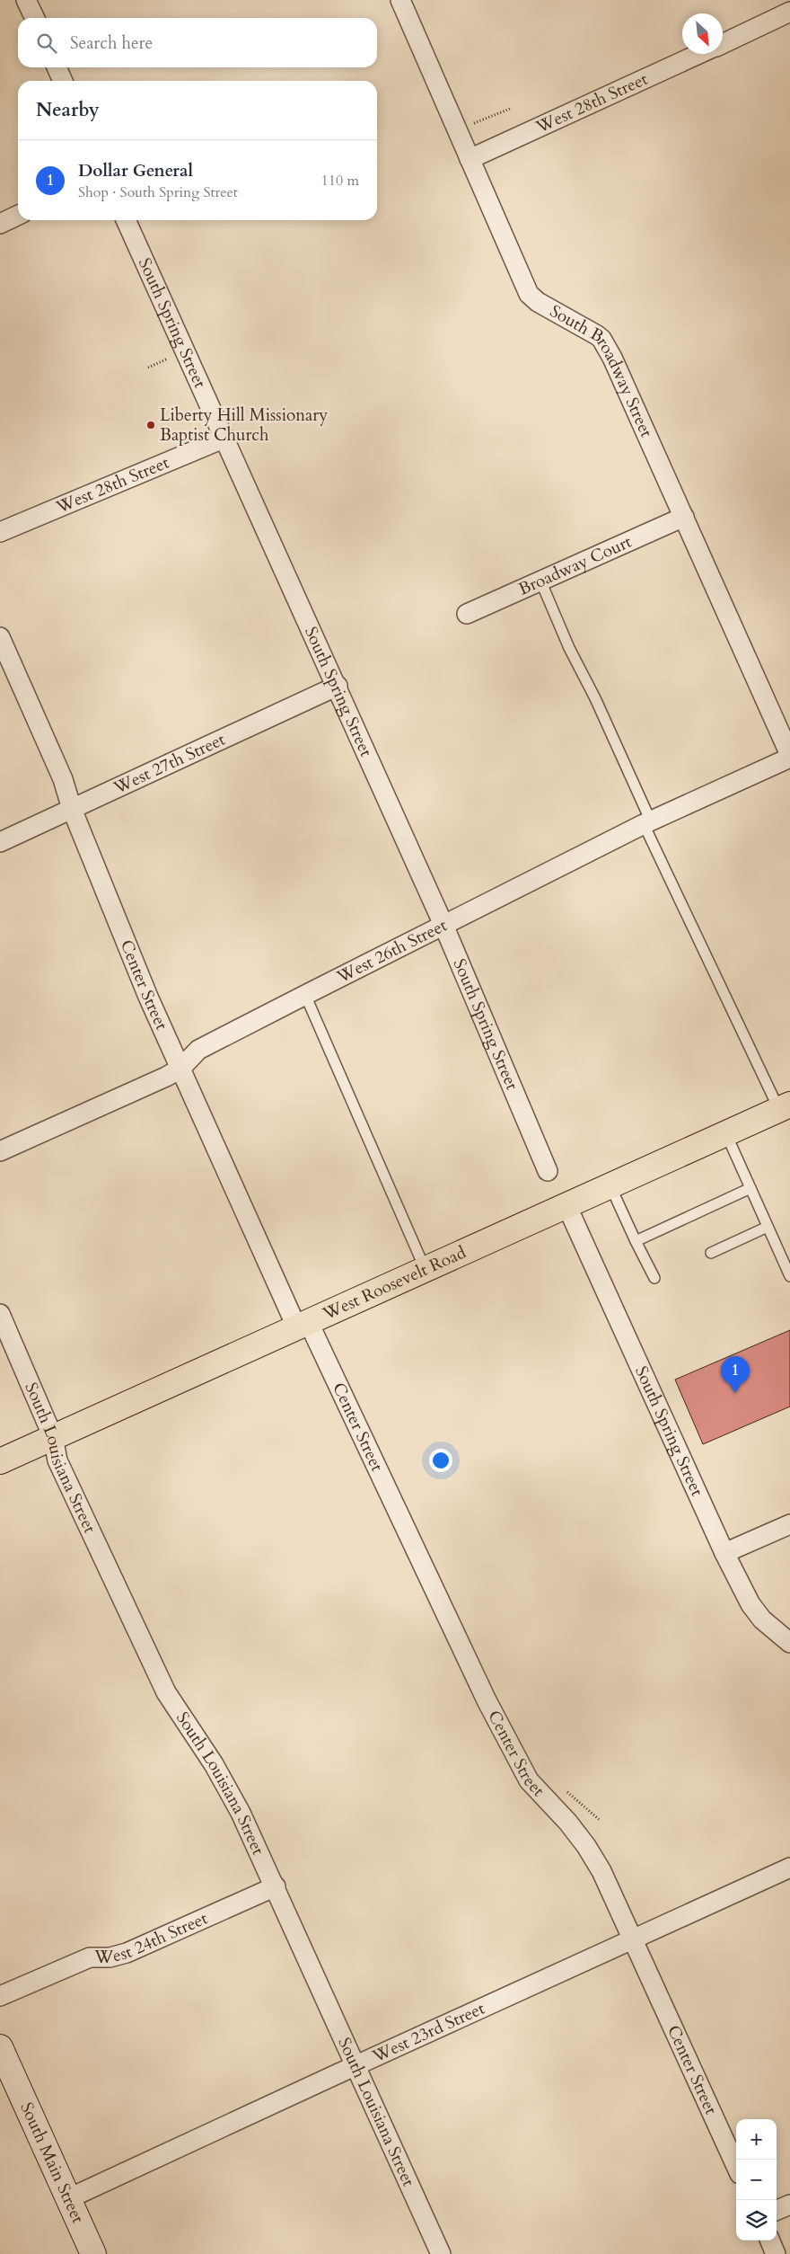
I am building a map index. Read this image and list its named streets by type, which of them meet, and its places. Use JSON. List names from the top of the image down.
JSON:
{
  "streets": {
    "main road": ["West Roosevelt Road", "South Main Street"],
    "street": [
      "West 28th Street",
      "South Spring Street",
      "South Broadway Street",
      "Broadway Court",
      "West 27th Street",
      "West 26th Street",
      "Center Street",
      "South Louisiana Street",
      "West 24th Street",
      "West 23rd Street"
    ]
  },
  "crossings": [
    ["West 28th Street", "South Spring Street"],
    ["West 28th Street", "South Broadway Street"],
    ["South Spring Street", "West 27th Street"],
    ["South Spring Street", "West 26th Street"],
    ["South Spring Street", "West Roosevelt Road"],
    ["South Broadway Street", "Broadway Court"],
    ["South Broadway Street", "West 26th Street"],
    ["West 27th Street", "Center Street"],
    ["West 26th Street", "Center Street"],
    ["Center Street", "West Roosevelt Road"],
    ["Center Street", "West 23rd Street"],
    ["West Roosevelt Road", "South Louisiana Street"],
    ["South Louisiana Street", "West 24th Street"],
    ["South Louisiana Street", "West 23rd Street"],
    ["West 23rd Street", "South Main Street"]
  ],
  "places": ["Liberty Hill Missionary Baptist Church"],
  "north": "bottom right",
  "page": {
    "search": "Search here",
    "heading": "Nearby",
    "list": [
      {
        "mark": "1",
        "name": "Dollar General",
        "note": "Shop · South Spring Street",
        "value": "110 m"
      }
    ],
    "pins": "1",
    "map_buttons": ["+", "−"]
  }
}
